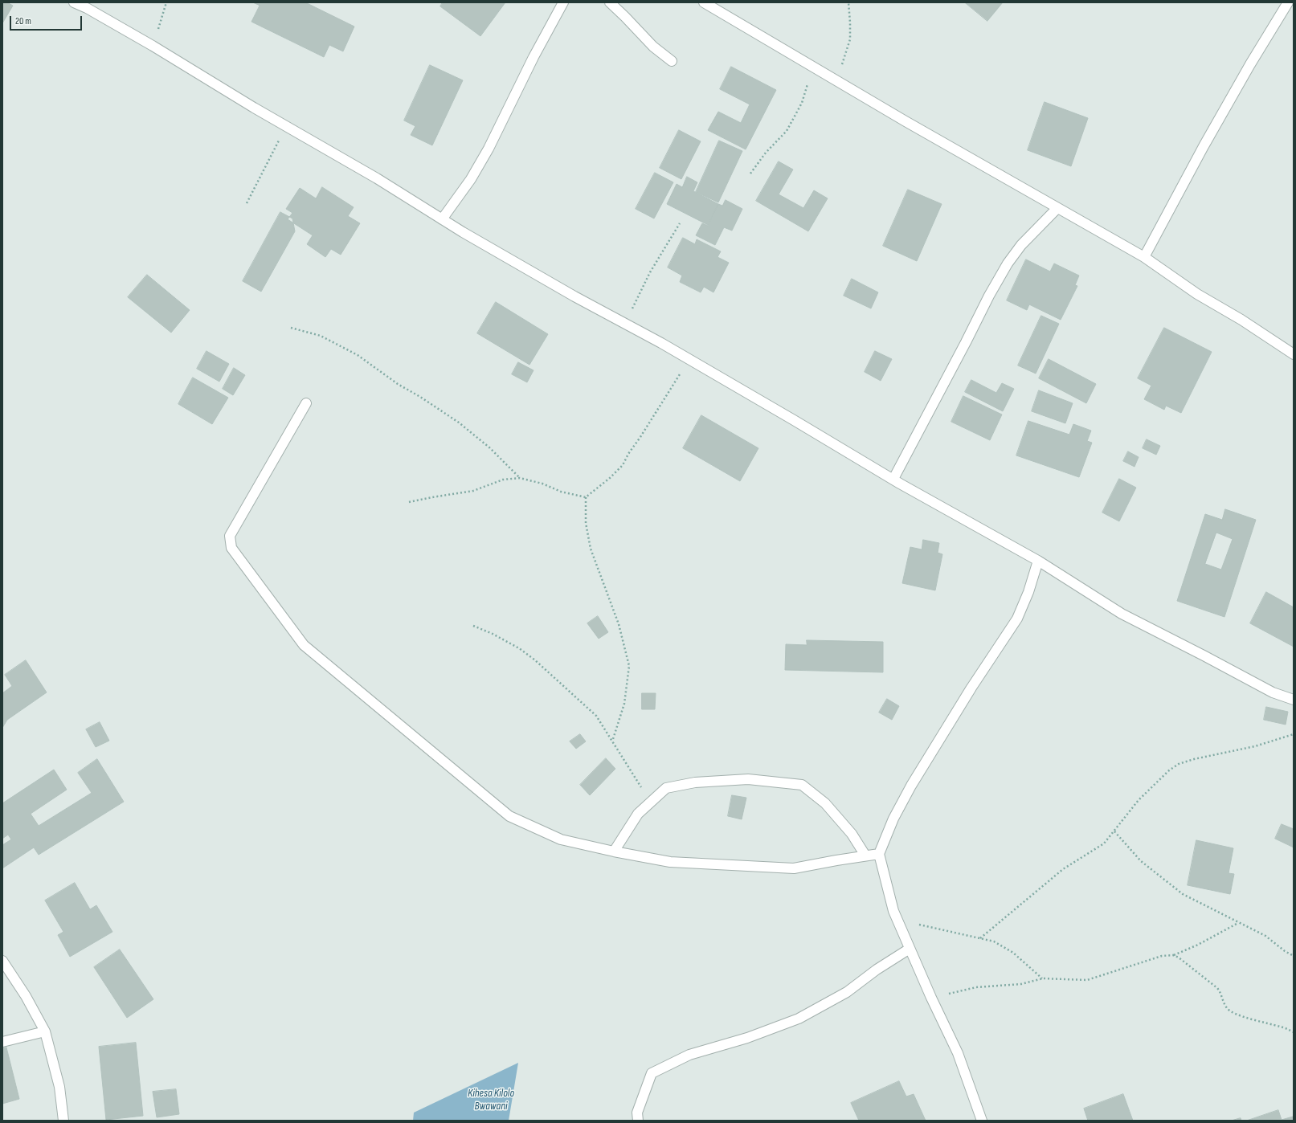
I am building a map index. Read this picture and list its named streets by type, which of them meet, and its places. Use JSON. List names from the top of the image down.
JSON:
{
  "water": ["Kihesa Kilolo Bwawani"],
  "scale_bar": "20 m"
}
